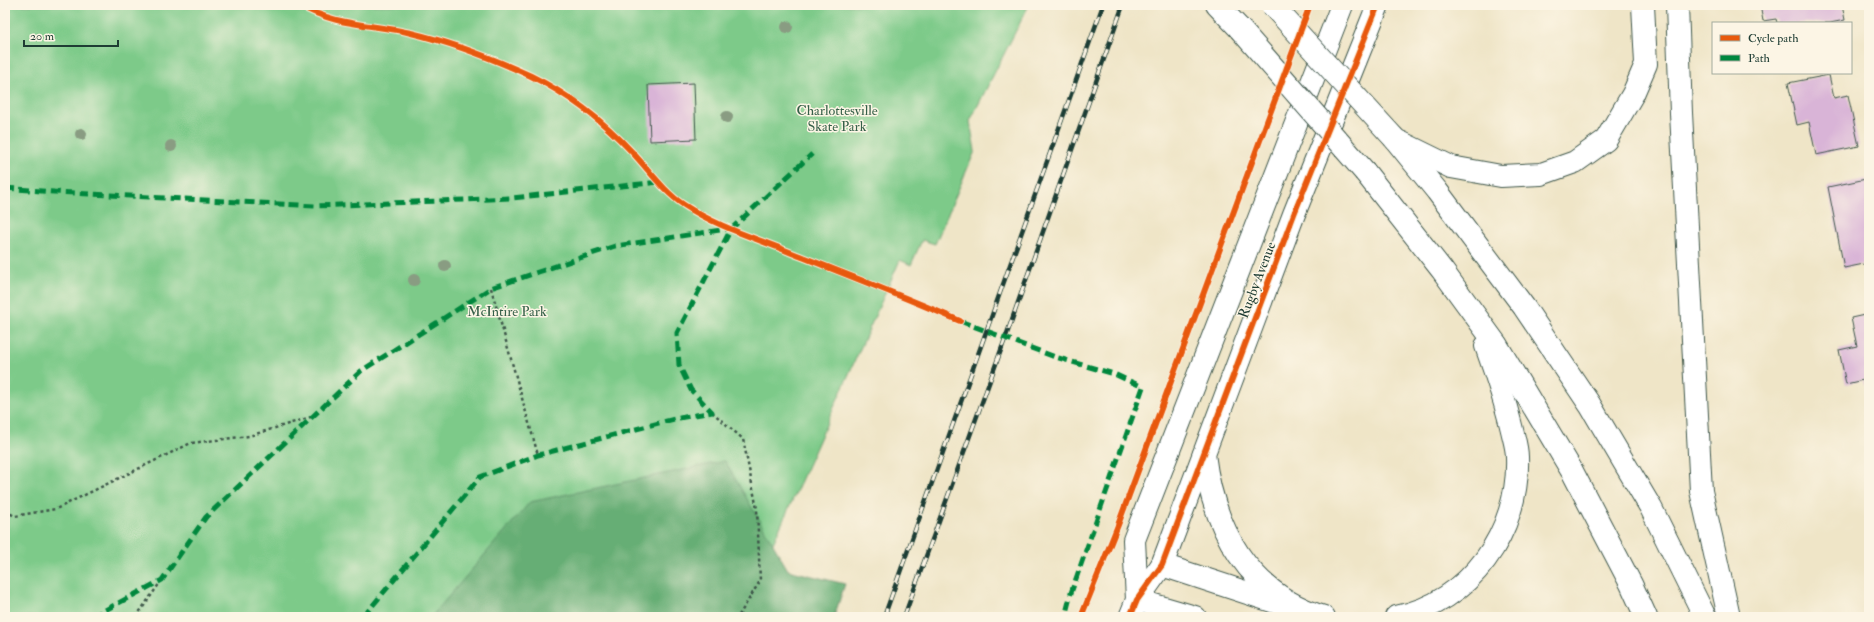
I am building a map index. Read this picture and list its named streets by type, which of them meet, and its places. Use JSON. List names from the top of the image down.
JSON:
{
  "streets": {
    "main road": ["Rugby Avenue"]
  },
  "parks": ["Charlottesville Skate Park", "McIntire Park"],
  "legend": ["Cycle path", "Path"],
  "scale_bar": "20 m"
}
